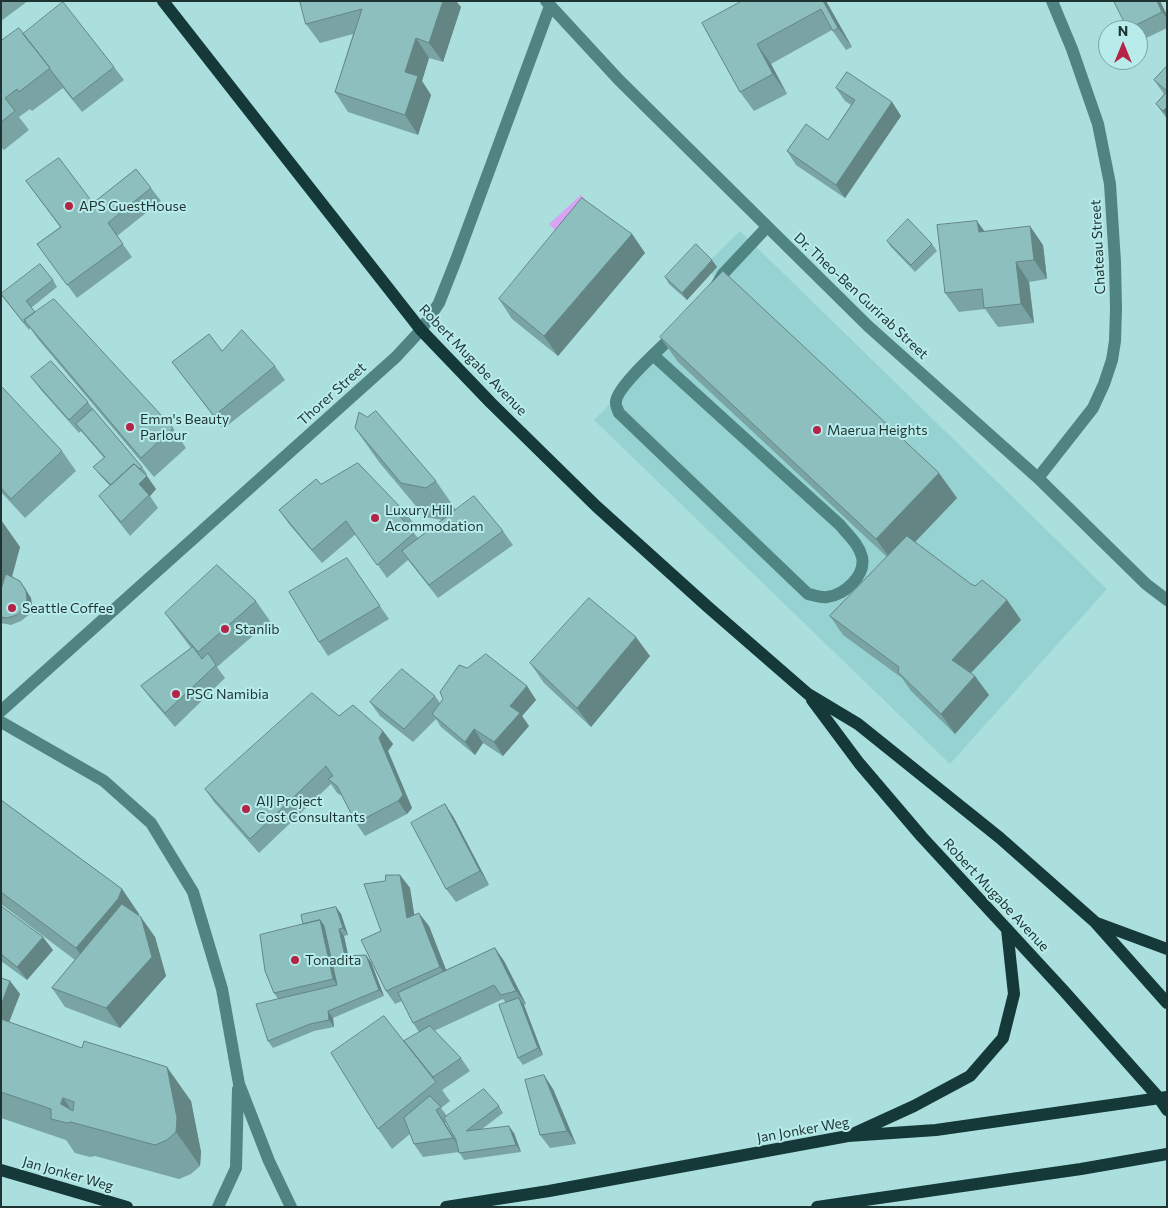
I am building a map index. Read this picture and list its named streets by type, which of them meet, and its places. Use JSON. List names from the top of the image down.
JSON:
{
  "streets": {
    "main road": ["Robert Mugabe Avenue", "Jan Jonker Weg"],
    "street": ["Chateau Street", "Dr. Theo-Ben Gurirab Street", "Thorer Street"]
  },
  "crossings": [
    ["Chateau Street", "Dr. Theo-Ben Gurirab Street"],
    ["Dr. Theo-Ben Gurirab Street", "Thorer Street"],
    ["Robert Mugabe Avenue", "Thorer Street"],
    ["Robert Mugabe Avenue", "Jan Jonker Weg"]
  ],
  "places": [
    "APS GuestHouse",
    "Emm's Beauty Parlour",
    "Maerua Heights",
    "Luxury Hill Acommodation",
    "Seattle Coffee",
    "Stanlib",
    "PSG Namibia",
    "AIJ Project Cost Consultants",
    "Tonadita"
  ],
  "north": "top"
}
